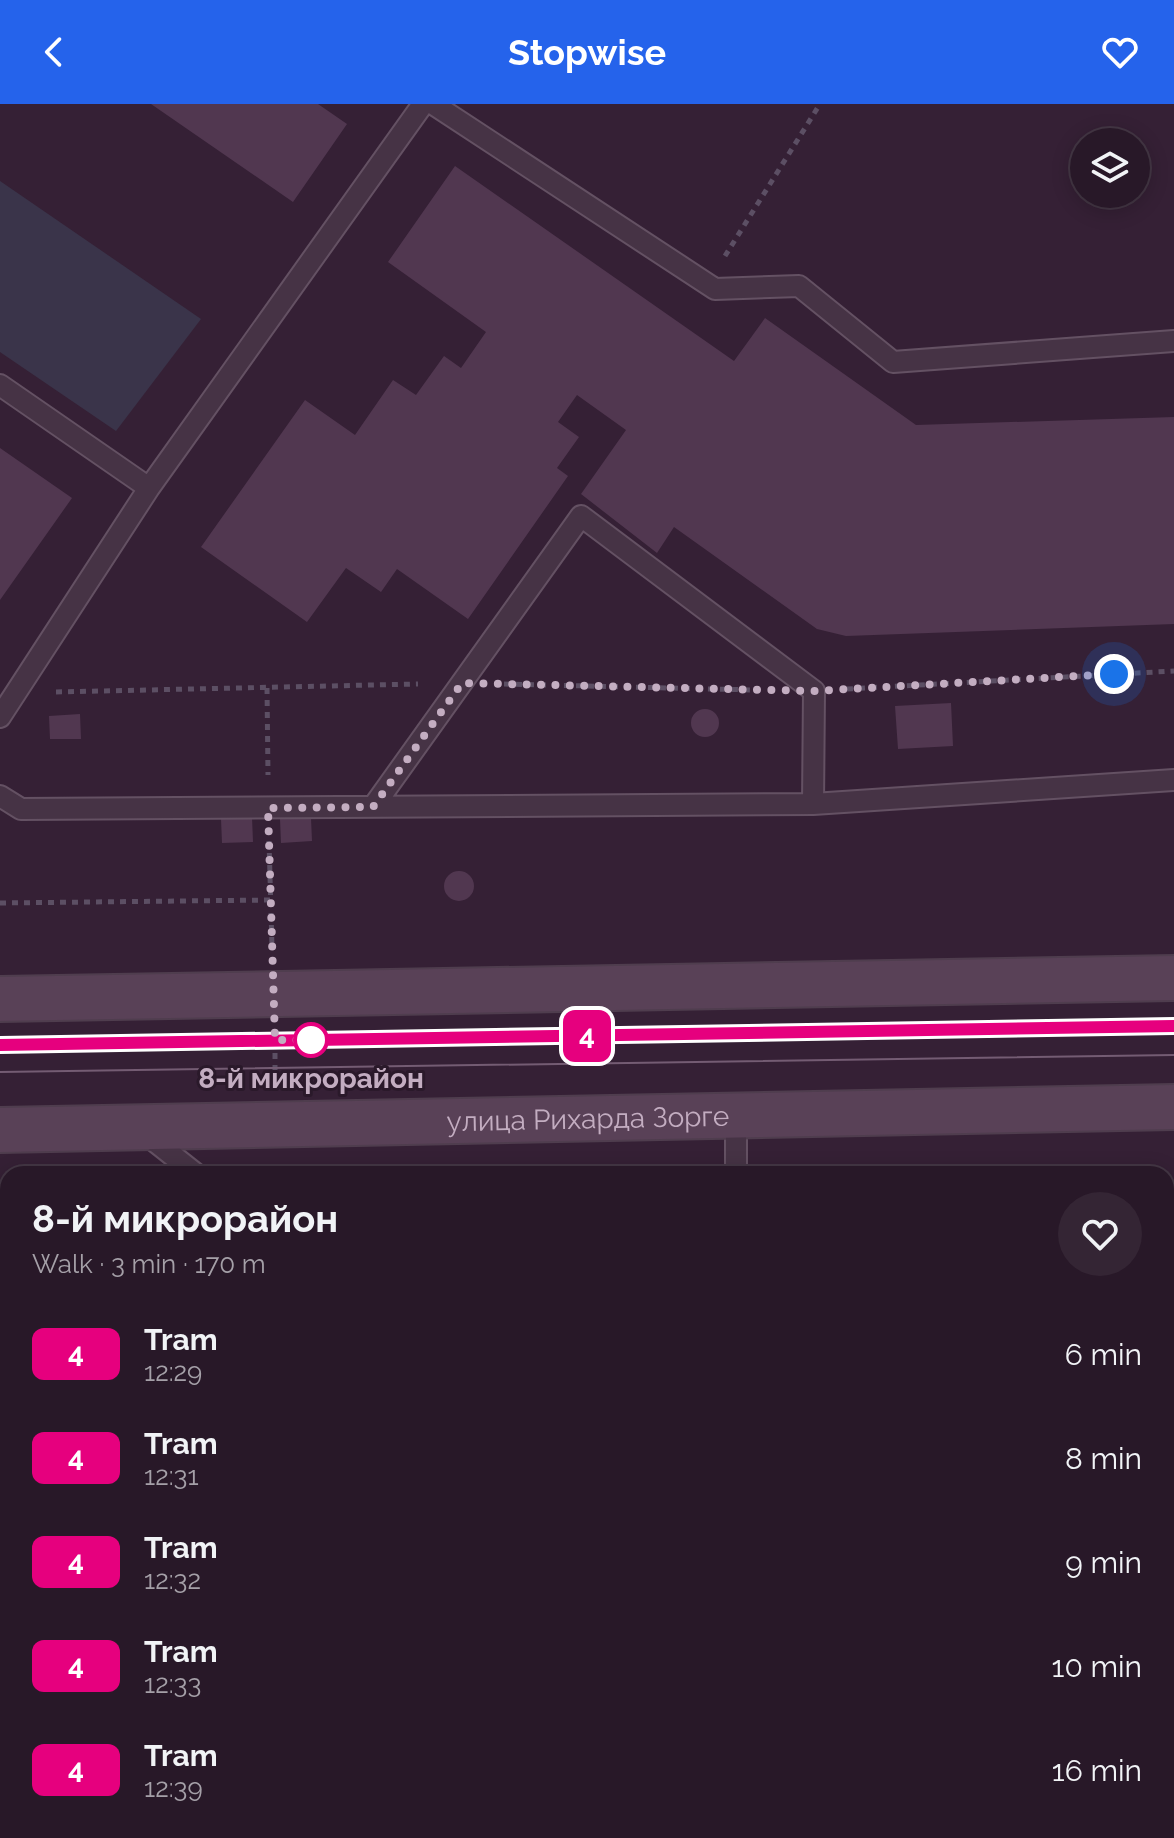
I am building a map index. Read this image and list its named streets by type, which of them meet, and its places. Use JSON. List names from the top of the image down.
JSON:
{
  "streets": {
    "street": ["улица Рихарда Зорге"]
  },
  "places": ["8-й микрорайон"],
  "lines": ["tram line 4"],
  "page": {
    "header": "Stopwise",
    "on_map": "4",
    "heading": ["8-й микрорайон", "Walk · 3 min · 170 m"],
    "list": [
      {
        "mark": "4",
        "name": "Tram",
        "note": "12:29",
        "value": "6 min"
      },
      {
        "mark": "4",
        "name": "Tram",
        "note": "12:31",
        "value": "8 min"
      },
      {
        "mark": "4",
        "name": "Tram",
        "note": "12:32",
        "value": "9 min"
      },
      {
        "mark": "4",
        "name": "Tram",
        "note": "12:33",
        "value": "10 min"
      },
      {
        "mark": "4",
        "name": "Tram",
        "note": "12:39",
        "value": "16 min"
      }
    ]
  }
}
